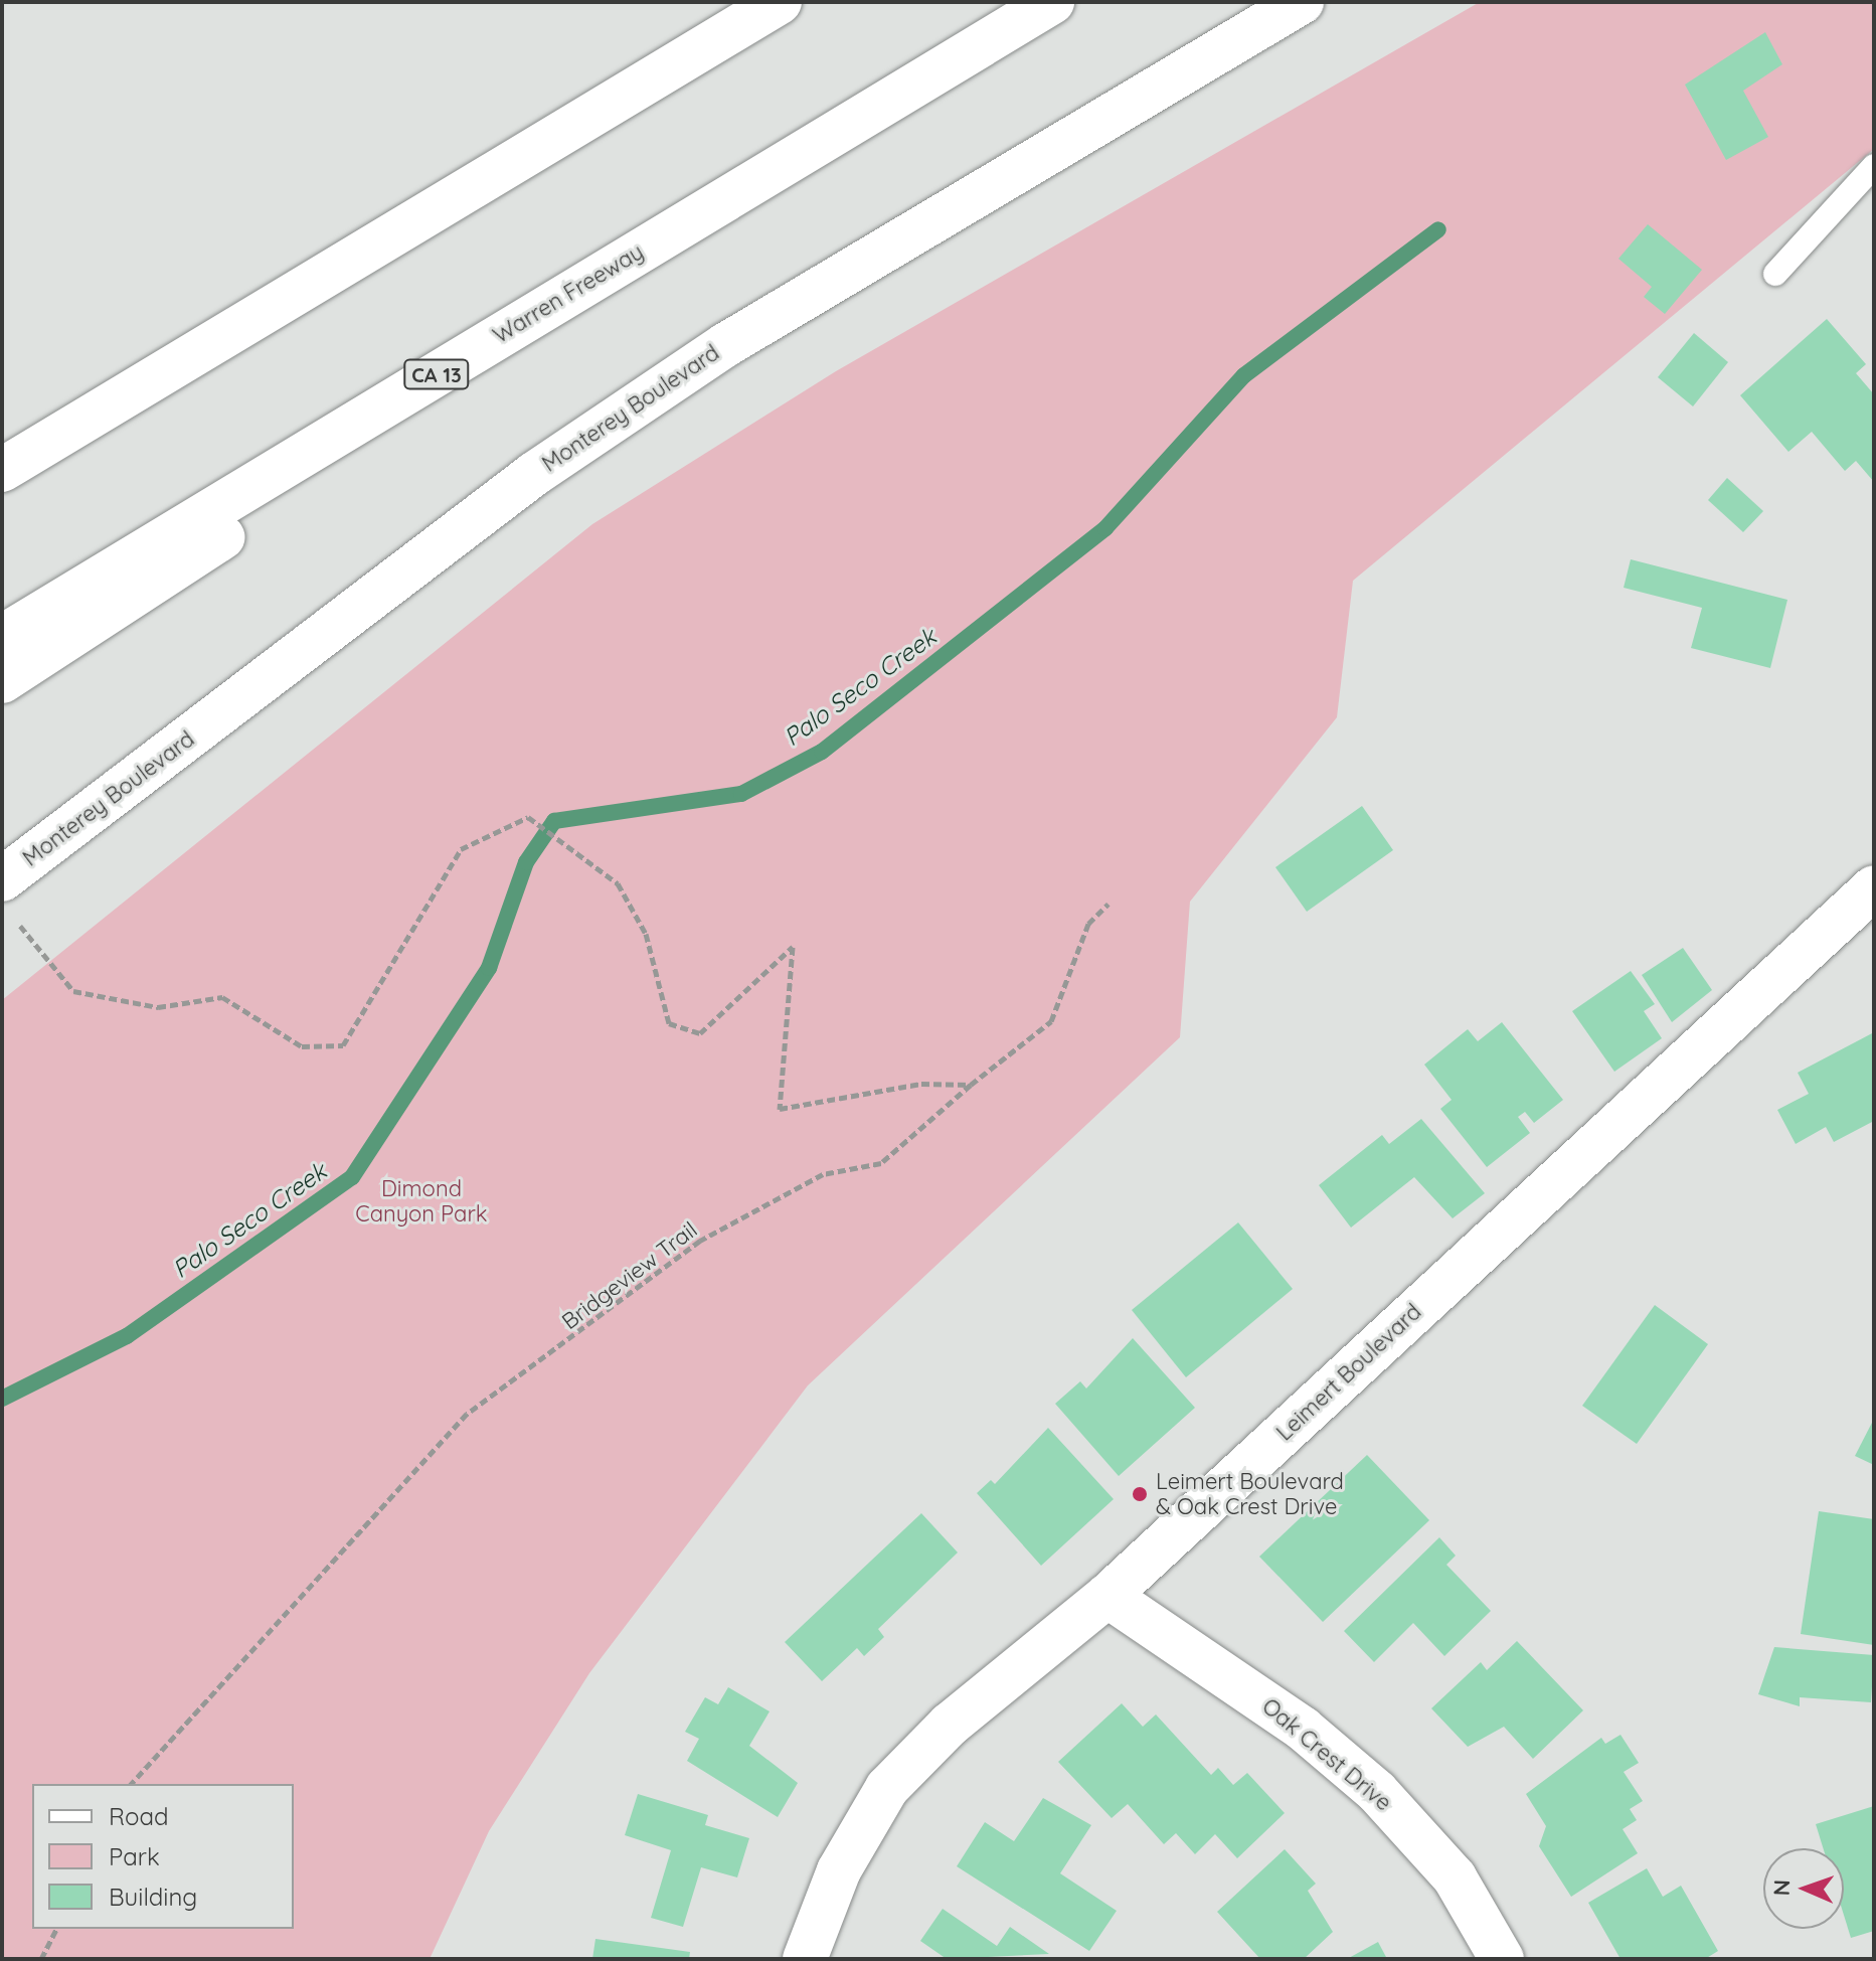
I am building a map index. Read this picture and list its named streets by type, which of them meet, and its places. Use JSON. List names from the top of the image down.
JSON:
{
  "streets": {
    "main road": [
      "Warren Freeway",
      "CA 13",
      "Monterey Boulevard",
      "Leimert Boulevard",
      "Oak Crest Drive"
    ],
    "path": ["Bridgeview Trail"]
  },
  "crossings": [
    ["Leimert Boulevard", "Oak Crest Drive"]
  ],
  "water": ["Palo Seco Creek"],
  "parks": ["Dimond Canyon Park"],
  "places": ["Leimert Boulevard & Oak Crest Drive"],
  "legend": ["Road", "Park", "Building"],
  "north": "left"
}
